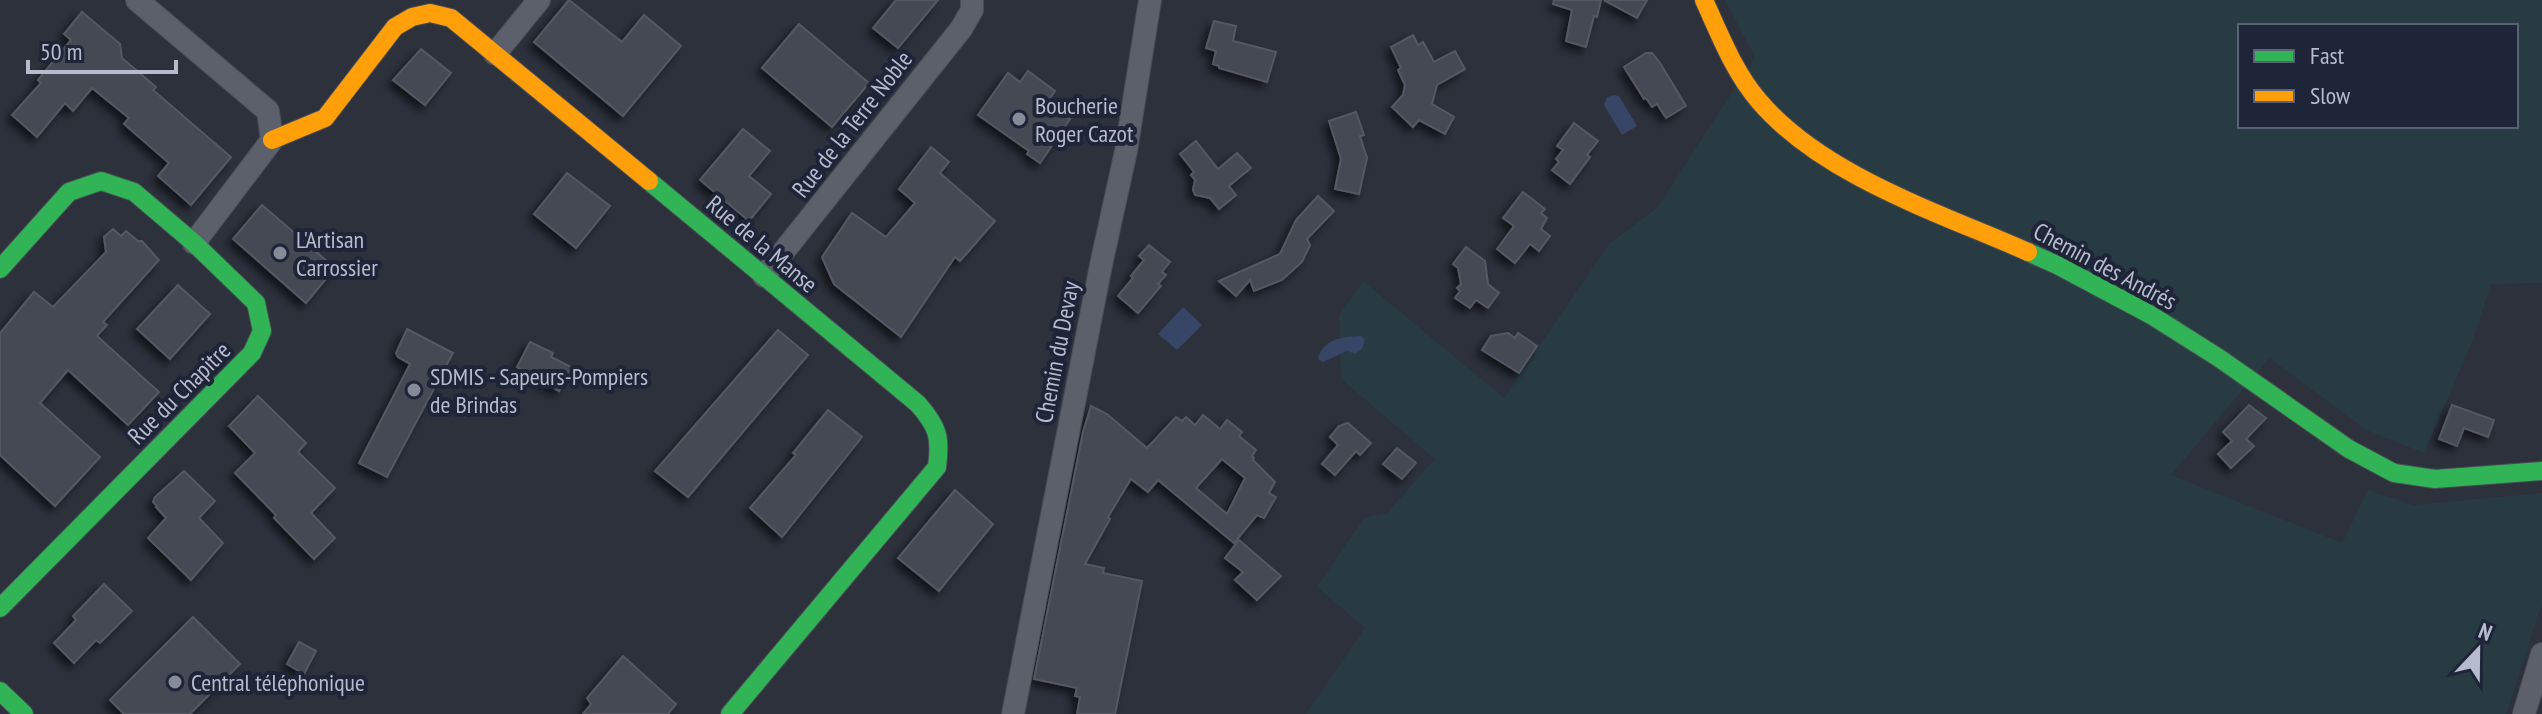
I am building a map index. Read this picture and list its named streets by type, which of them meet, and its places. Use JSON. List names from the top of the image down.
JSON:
{
  "streets": {
    "street": [
      "Rue de la Terre Noble",
      "Rue de la Manse",
      "Chemin des Andrés",
      "Chemin du Devay",
      "Rue du Chapitre"
    ]
  },
  "crossings": [
    ["Rue de la Terre Noble", "Rue de la Manse"]
  ],
  "places": [
    "Boucherie Roger Cazot",
    "L'Artisan Carrossier",
    "SDMIS - Sapeurs-Pompiers de Brindas",
    "Central téléphonique"
  ],
  "legend": ["Fast", "Slow"],
  "scale_bar": "50 m",
  "north": "top"
}
